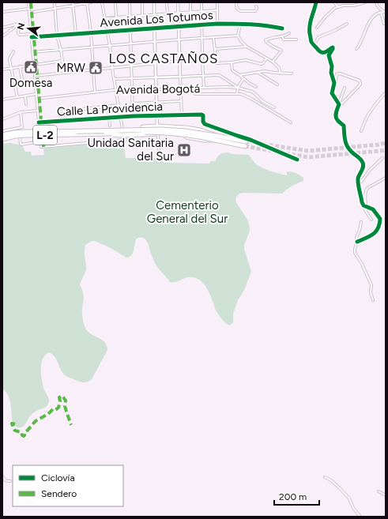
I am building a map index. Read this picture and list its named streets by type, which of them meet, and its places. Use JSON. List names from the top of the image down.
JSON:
{
  "streets": {
    "highway": ["L-2"],
    "street": ["Avenida Los Totumos", "Avenida Bogotá", "Calle La Providencia"]
  },
  "districts": ["LOS CASTAÑOS"],
  "parks": ["Cementerio General del Sur"],
  "places": {
    "public building": ["Domesa", "MRW"],
    "hospital": ["Unidad Sanitaria del Sur"]
  },
  "legend": ["Ciclovía", "Sendero"],
  "scale_bar": "200 m",
  "north": "left"
}
